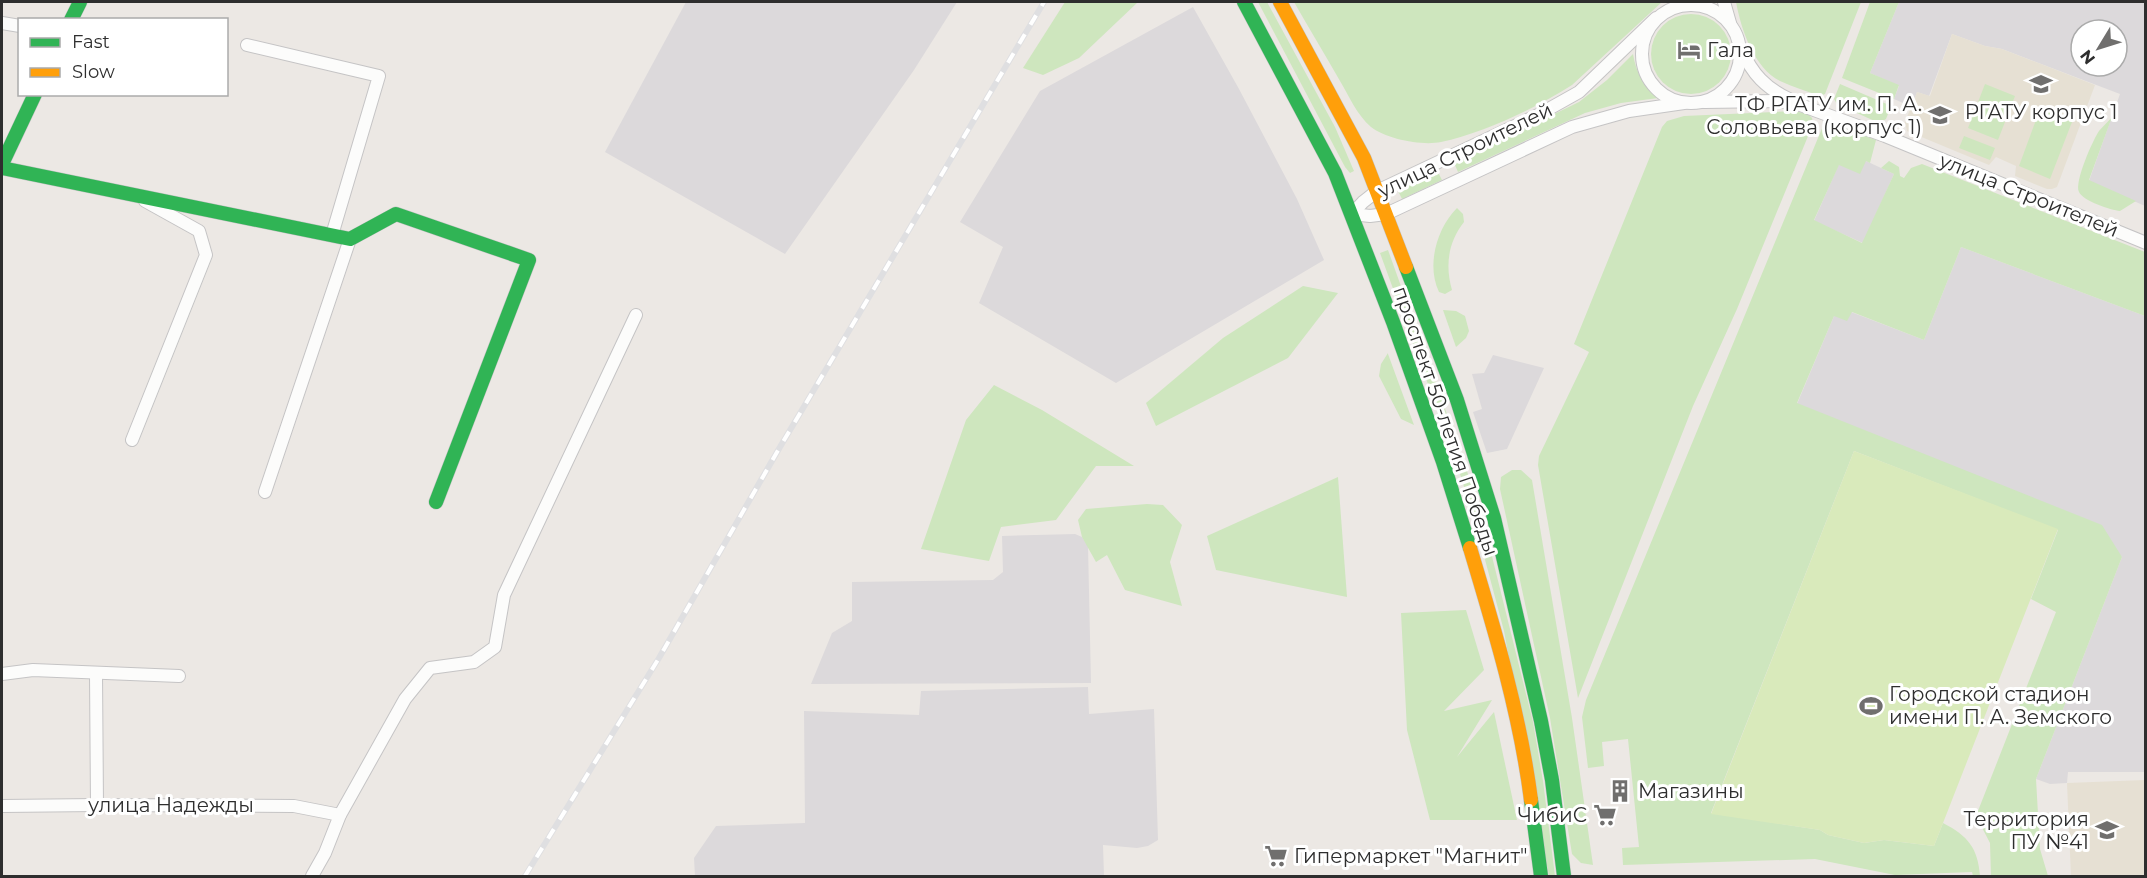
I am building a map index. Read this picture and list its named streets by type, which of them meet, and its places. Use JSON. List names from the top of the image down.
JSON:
{
  "streets": {
    "main road": ["проспект 50-летия Победы"],
    "street": ["улица Строителей", "улица Надежды"]
  },
  "crossings": [
    ["улица Строителей", "проспект 50-летия Победы"]
  ],
  "places": {
    "hotel": ["Гала"],
    "school or university": ["РГАТУ корпус 1", "ТФ РГАТУ им. П. А. Соловьева (корпус 1)", "Территория ПУ №41"],
    "sports": ["Городской стадион имени П. А. Земского"],
    "building": ["Магазины"],
    "supermarket": ["ЧибиС", "Гипермаркет \"Магнит\""]
  },
  "legend": ["Fast", "Slow"],
  "north": "bottom left"
}
